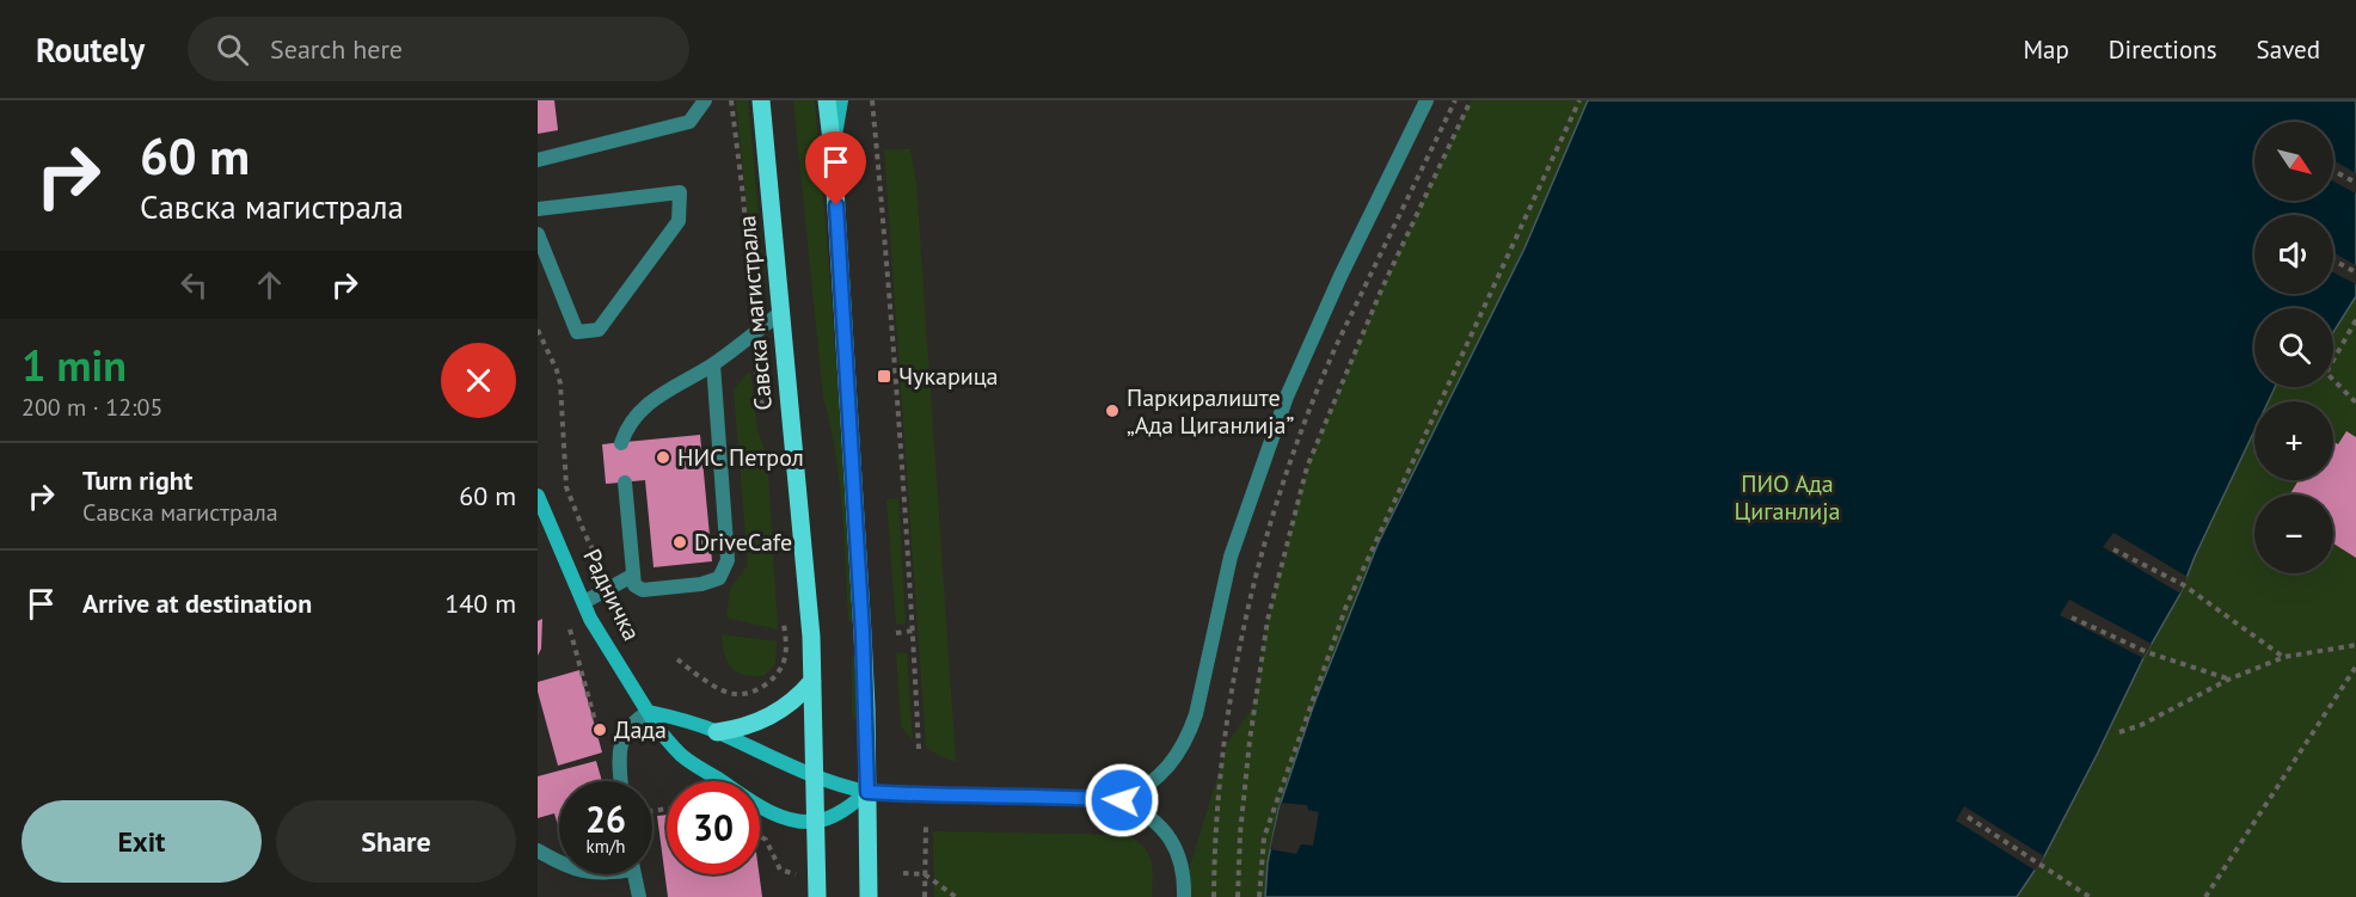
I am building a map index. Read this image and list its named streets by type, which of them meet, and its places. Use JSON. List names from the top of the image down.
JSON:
{
  "streets": {
    "main road": ["Савска магистрала"],
    "street": ["Радничка"]
  },
  "crossings": [
    ["Савска магистрала", "Радничка"]
  ],
  "parks": ["ПИО Ада Циганлија"],
  "places": {
    "transit": ["Чукарица"],
    "other": [
      "Паркиралиште „Ада Циганлија”",
      "НИС Петрол",
      "DriveCafe",
      "Дада"
    ]
  },
  "north": "bottom right",
  "page": {
    "header": "Routely",
    "search": "Search here",
    "nav": ["Map", "Directions", "Saved"],
    "turn": ["60 m", "Савска магистрала"],
    "map_buttons": ["+", "−"],
    "heading": ["1 min", "200 m · 12:05"],
    "list": [
      {
        "name": "Turn right",
        "note": "Савска магистрала",
        "value": "60 m"
      },
      {
        "name": "Arrive at destination",
        "value": "140 m"
      }
    ],
    "speed": "26 km/h",
    "limit": "30",
    "buttons": ["Exit", "Share"]
  }
}
